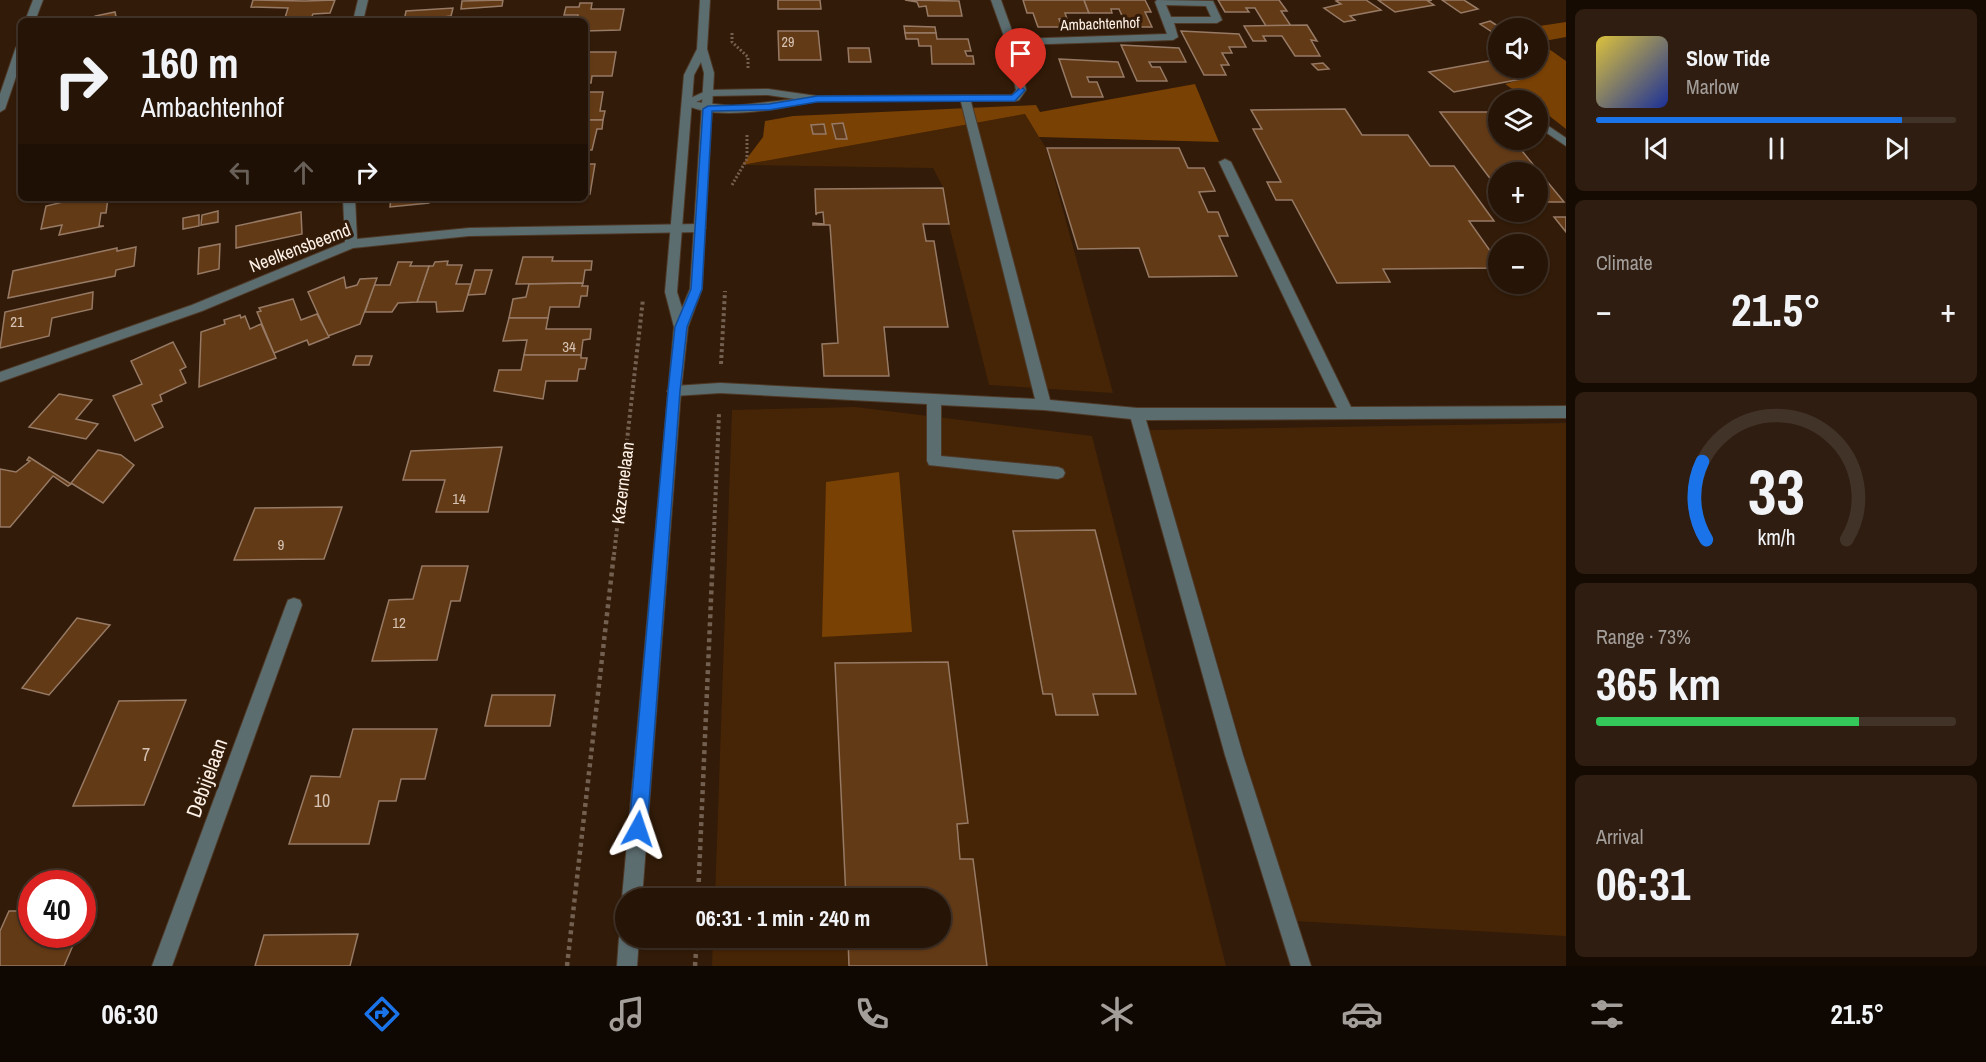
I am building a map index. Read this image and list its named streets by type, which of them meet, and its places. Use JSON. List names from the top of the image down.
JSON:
{
  "streets": {
    "street": ["Ambachtenhof", "Neelkensbeemd", "Debijelaan"],
    "path": ["Kazernelaan"]
  },
  "house_numbers": [
    "29",
    "21",
    "34",
    "14",
    "9",
    "12",
    "7",
    "10"
  ],
  "page": {
    "map_buttons": ["+", "−"],
    "turn": ["160 m", "Ambachtenhof"],
    "song": ["Slow Tide", "Marlow"],
    "tile": [
      "Climate",
      ["Range · 73%", "365 km"],
      ["Arrival", "06:31"]
    ],
    "heat": ["−", "21.5°", "+"],
    "limit": "40",
    "trip": "06:31 · 1 min · 240 m",
    "tabs": ["06:30", "21.5°"],
    "gauge": ["33", "km/h"]
  }
}
